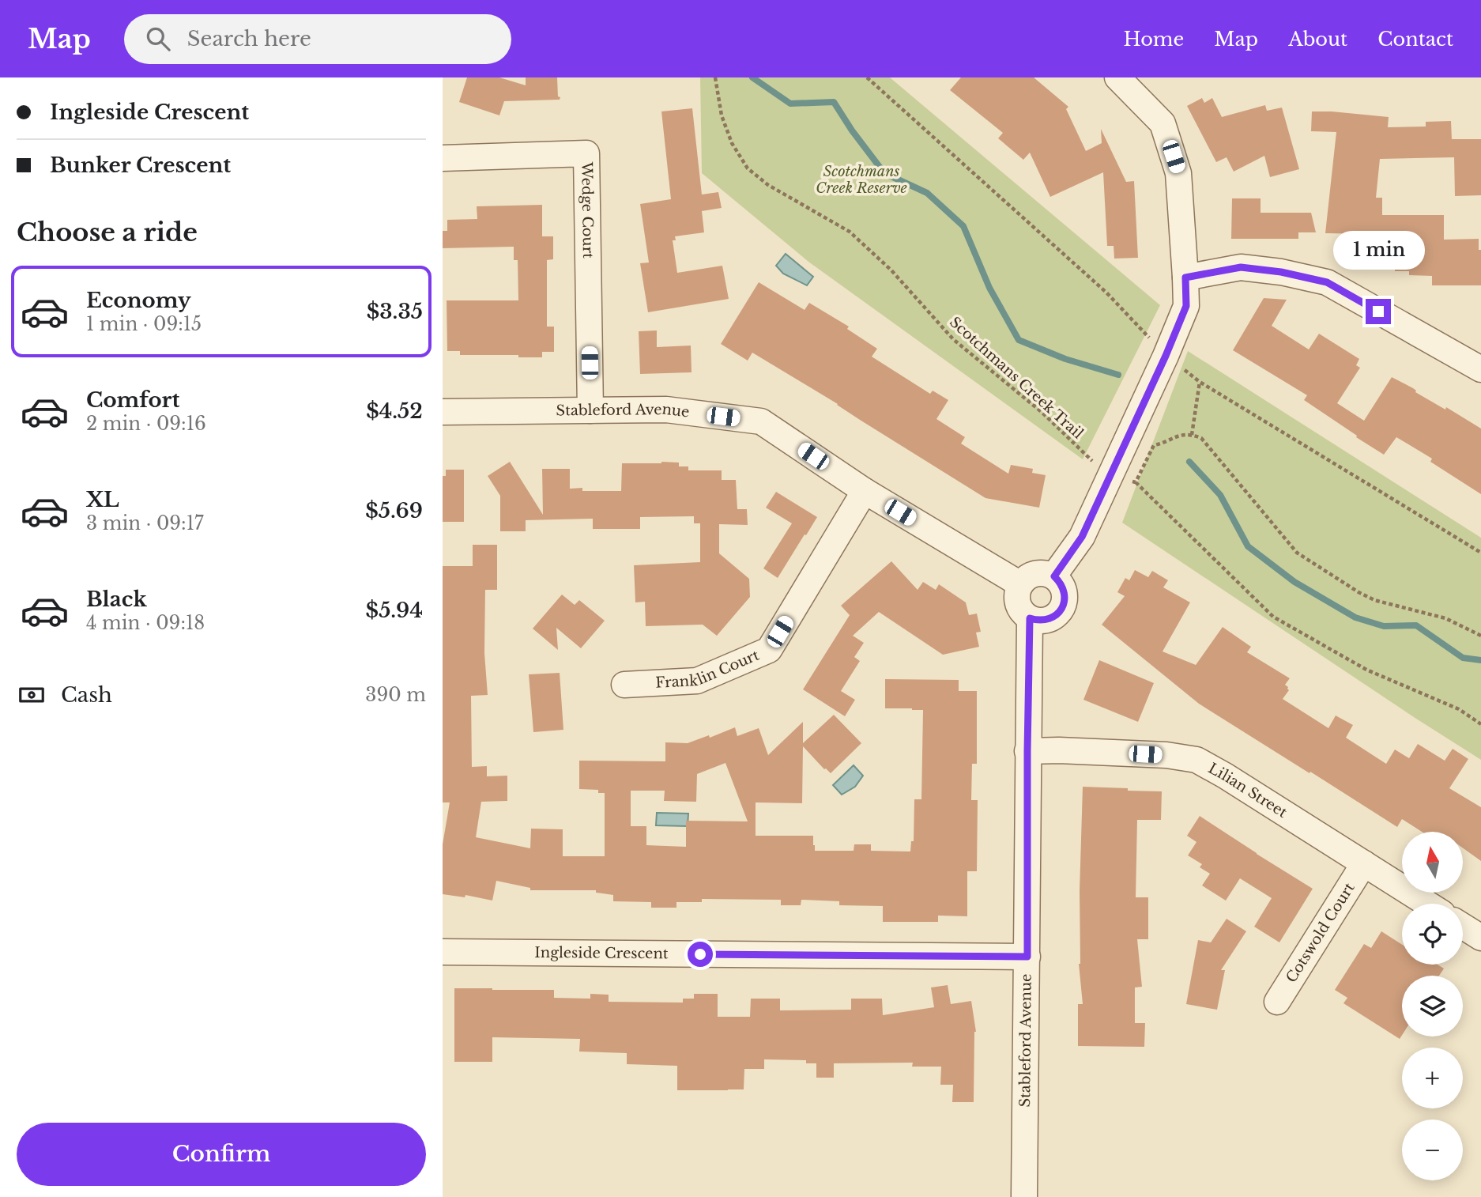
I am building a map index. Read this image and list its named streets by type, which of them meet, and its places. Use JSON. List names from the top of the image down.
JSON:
{
  "streets": {
    "street": [
      "Wedge Court",
      "Stableford Avenue",
      "Franklin Court",
      "Lilian Street",
      "Cotswold Court",
      "Ingleside Crescent"
    ],
    "path": ["Scotchmans Creek Trail"]
  },
  "crossings": [
    ["Wedge Court", "Stableford Avenue"],
    ["Stableford Avenue", "Franklin Court"],
    ["Stableford Avenue", "Lilian Street"],
    ["Stableford Avenue", "Ingleside Crescent"],
    ["Lilian Street", "Cotswold Court"]
  ],
  "parks": ["Scotchmans Creek Reserve"],
  "north": "top",
  "page": {
    "header": "Map",
    "search": "Search here",
    "nav": [
      "Home",
      "Map",
      "About",
      "Contact"
    ],
    "banner": ["Ingleside Crescent", "Bunker Crescent"],
    "heading": "Choose a ride",
    "bubble": "1 min",
    "list": [
      {
        "name": "Economy",
        "note": "1 min · 09:15",
        "value": "$3.35"
      },
      {
        "name": "Comfort",
        "note": "2 min · 09:16",
        "value": "$4.52"
      },
      {
        "name": "XL",
        "note": "3 min · 09:17",
        "value": "$5.69"
      },
      {
        "name": "Black",
        "note": "4 min · 09:18",
        "value": "$5.94"
      }
    ],
    "pay": ["Cash", "390 m"],
    "map_buttons": ["+", "−"],
    "buttons": "Confirm"
  }
}
